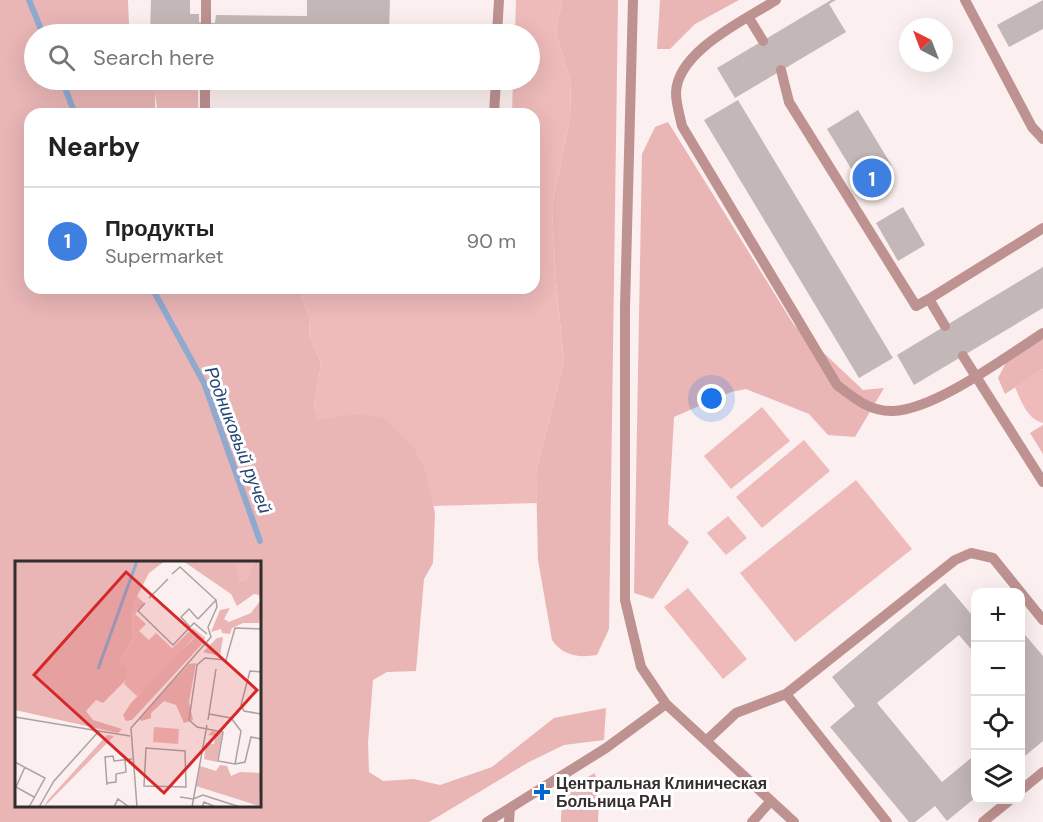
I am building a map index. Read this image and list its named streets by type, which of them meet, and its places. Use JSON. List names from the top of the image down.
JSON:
{
  "water": ["Родниковый ручей"],
  "places": {
    "health": ["Центральная Клиническая Больница РАН"]
  },
  "north": "top left",
  "page": {
    "search": "Search here",
    "heading": "Nearby",
    "pins": "1",
    "list": [
      {
        "mark": "1",
        "name": "Продукты",
        "note": "Supermarket",
        "value": "90 m"
      }
    ],
    "map_buttons": ["+", "−"]
  }
}
